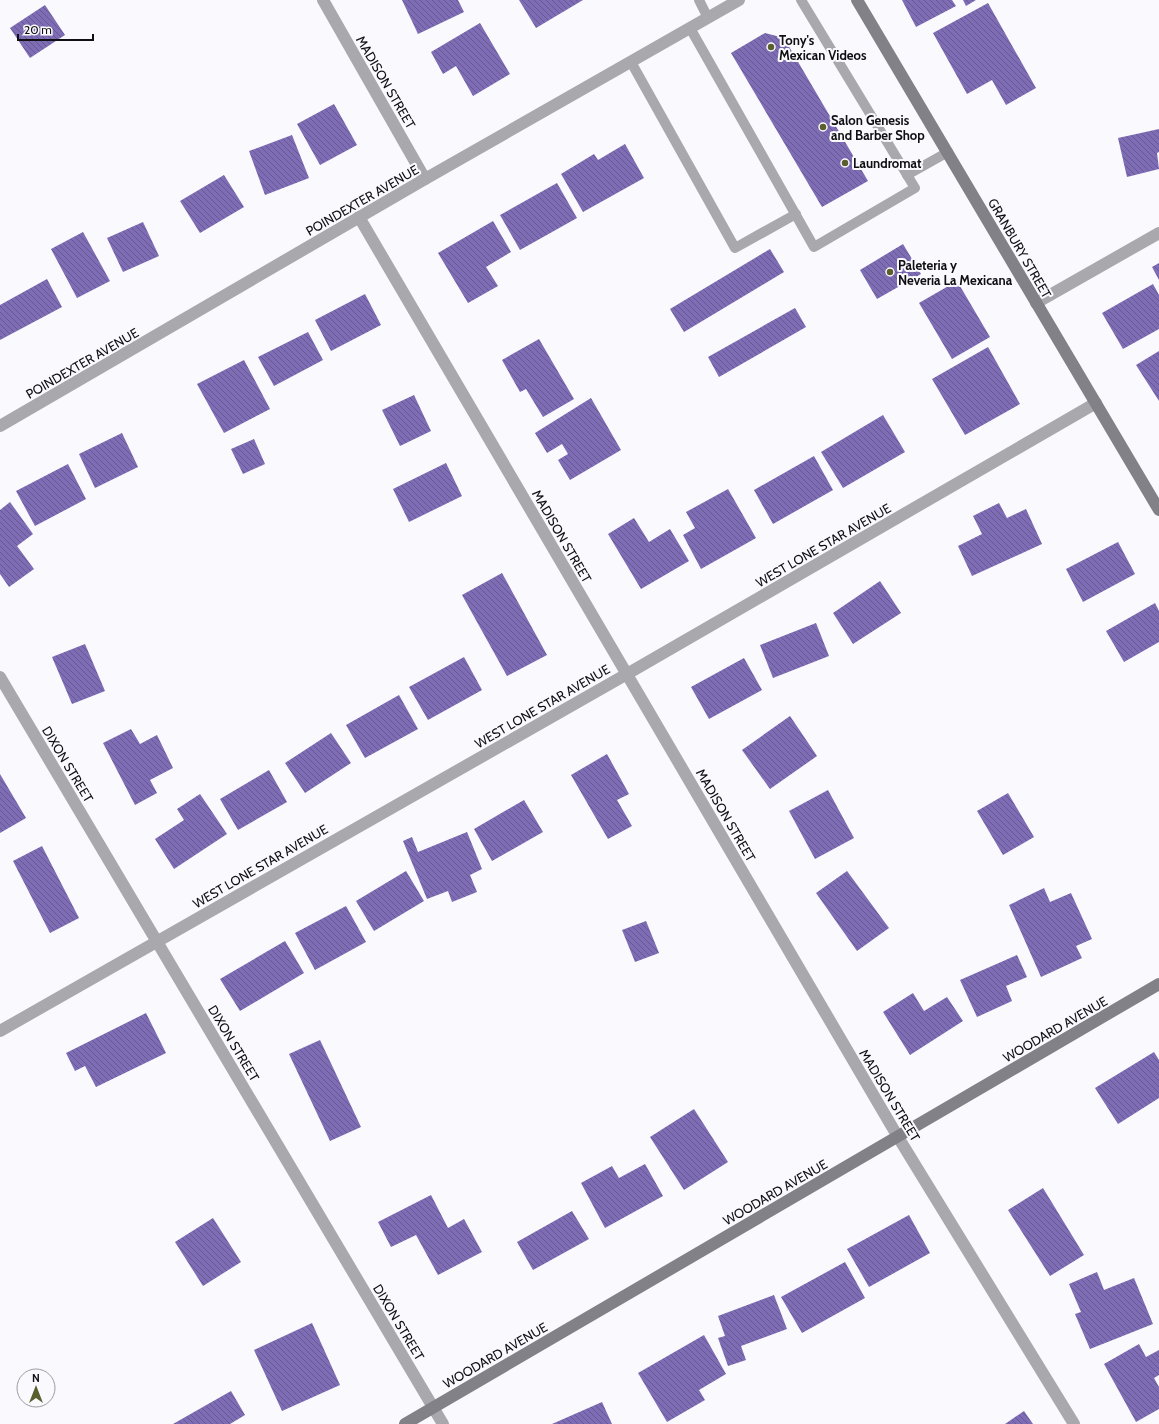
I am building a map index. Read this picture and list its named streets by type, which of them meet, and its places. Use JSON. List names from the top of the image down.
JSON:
{
  "streets": {
    "street": [
      "MADISON STREET",
      "POINDEXTER AVENUE",
      "GRANBURY STREET",
      "WEST LONE STAR AVENUE",
      "DIXON STREET",
      "WOODARD AVENUE"
    ]
  },
  "crossings": [
    ["MADISON STREET", "POINDEXTER AVENUE"],
    ["MADISON STREET", "WEST LONE STAR AVENUE"],
    ["MADISON STREET", "WOODARD AVENUE"],
    ["GRANBURY STREET", "WEST LONE STAR AVENUE"],
    ["WEST LONE STAR AVENUE", "DIXON STREET"],
    ["DIXON STREET", "WOODARD AVENUE"]
  ],
  "places": [
    "Tony's Mexican Videos",
    "Salon Genesis and Barber Shop",
    "Laundromat",
    "Paleteria y Neveria La Mexicana"
  ],
  "scale_bar": "20 m",
  "north": "top"
}
